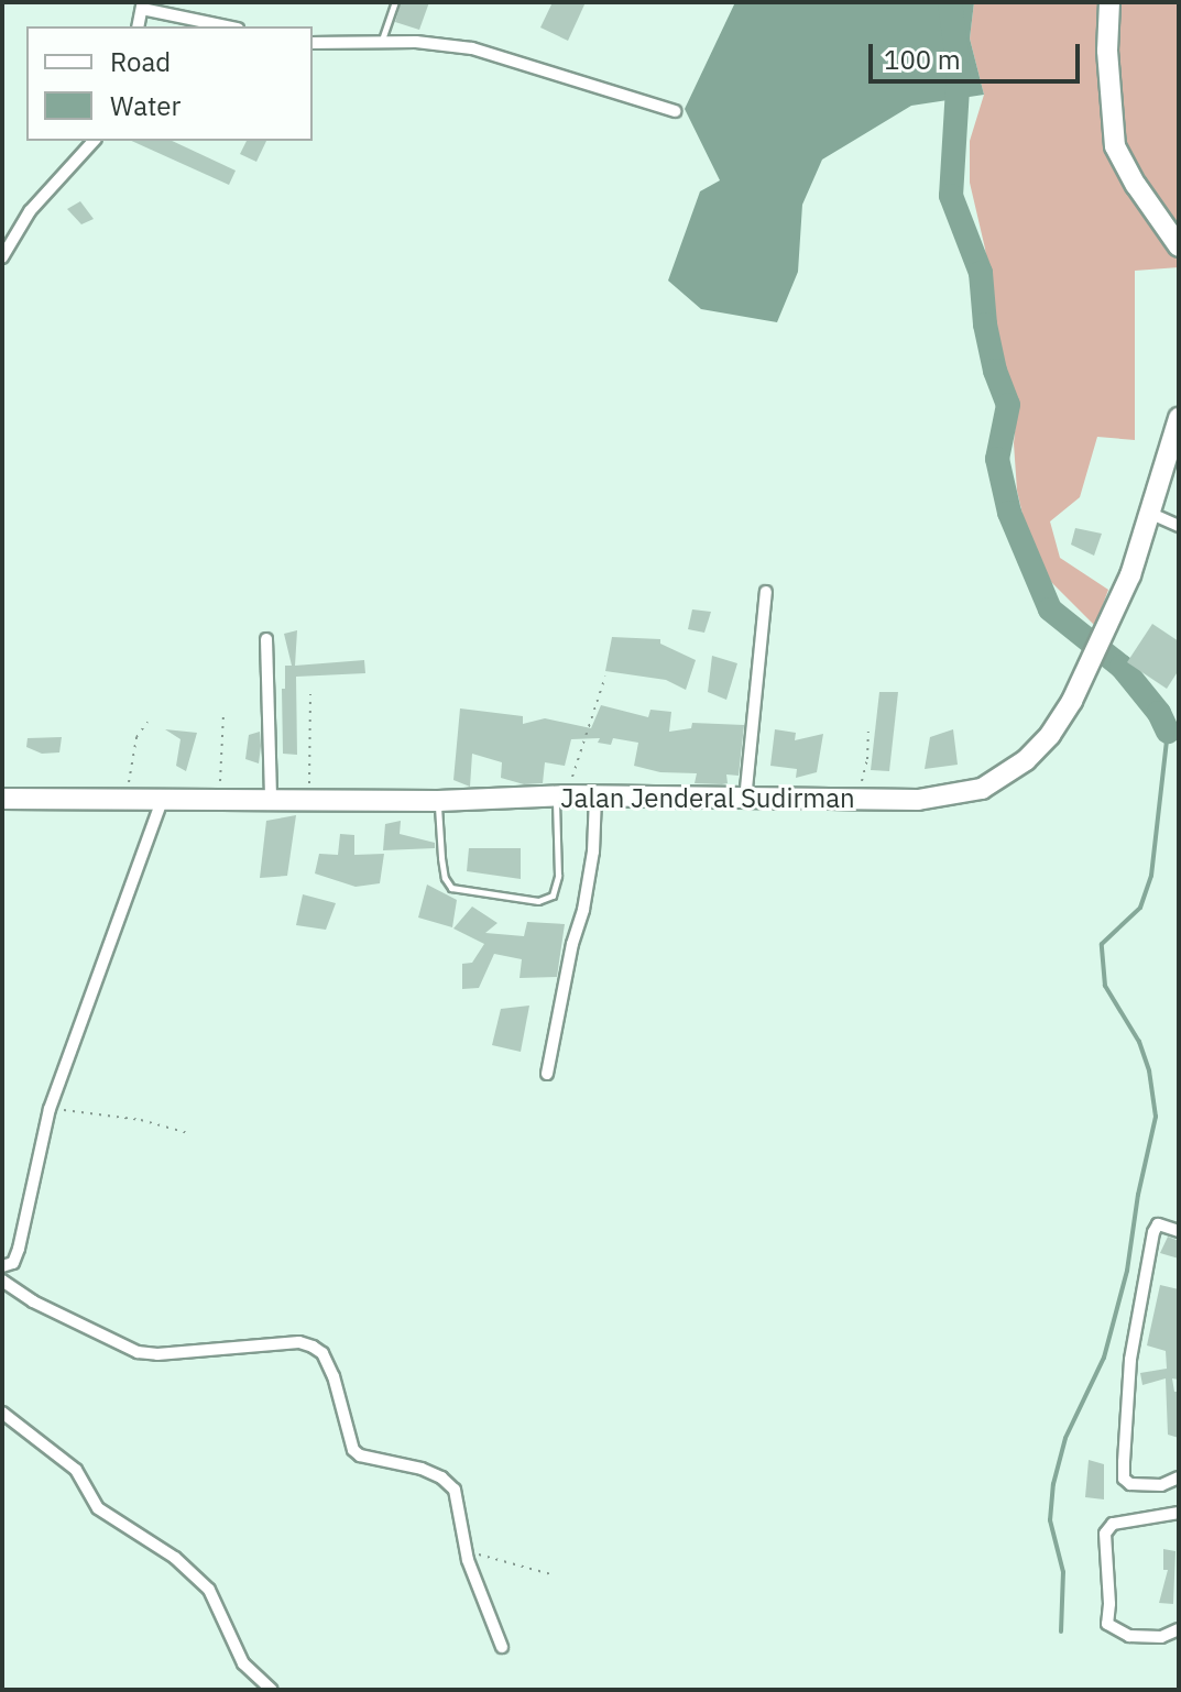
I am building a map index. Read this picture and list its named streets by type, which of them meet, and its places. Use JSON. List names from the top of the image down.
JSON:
{
  "streets": {
    "highway": ["Jalan Jenderal Sudirman"]
  },
  "legend": ["Road", "Water"],
  "scale_bar": "100 m"
}
